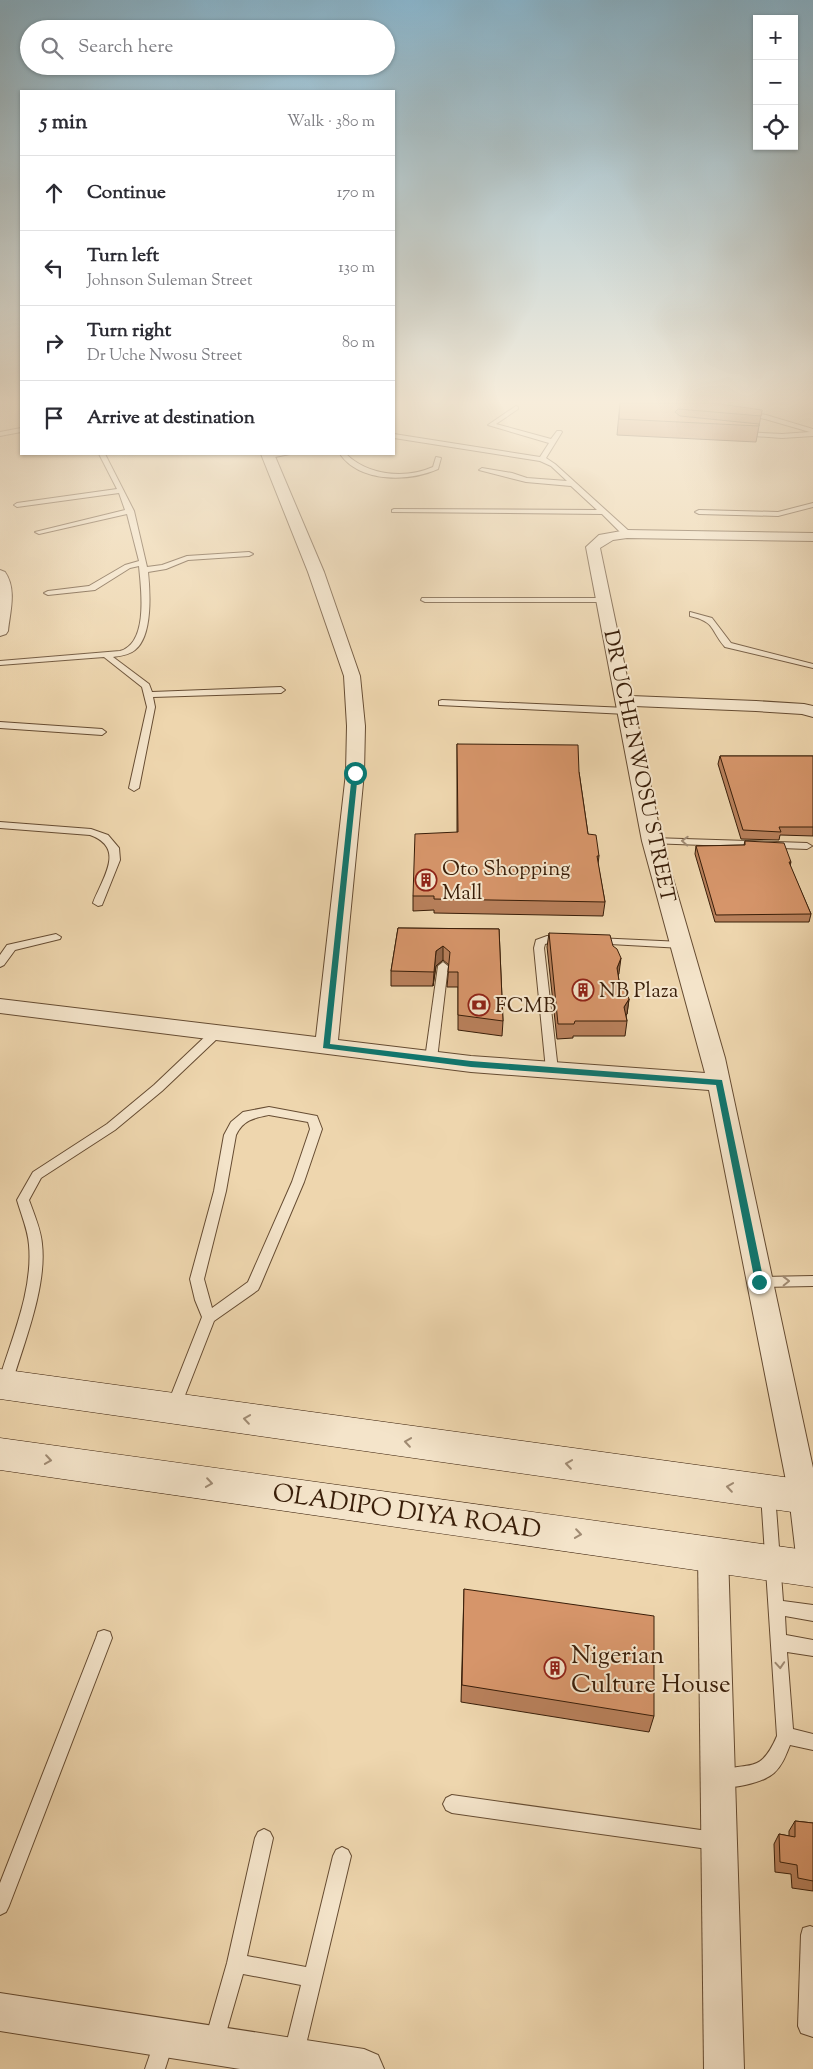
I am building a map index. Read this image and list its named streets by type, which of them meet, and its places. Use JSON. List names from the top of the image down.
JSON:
{
  "streets": {
    "main road": ["OLADIPO DIYA ROAD"],
    "street": ["DR UCHE NWOSU STREET"]
  },
  "places": {
    "building": ["Oto Shopping Mall", "NB Plaza", "Nigerian Culture House"],
    "bank": ["FCMB"]
  },
  "page": {
    "map_buttons": ["+", "−"],
    "search": "Search here",
    "heading": ["5 min", "Walk · 380 m"],
    "list": [
      ["Continue", "170 m"],
      ["Turn left", "Johnson Suleman Street", "130 m"],
      ["Turn right", "Dr Uche Nwosu Street", "80 m"],
      "Arrive at destination"
    ]
  }
}
